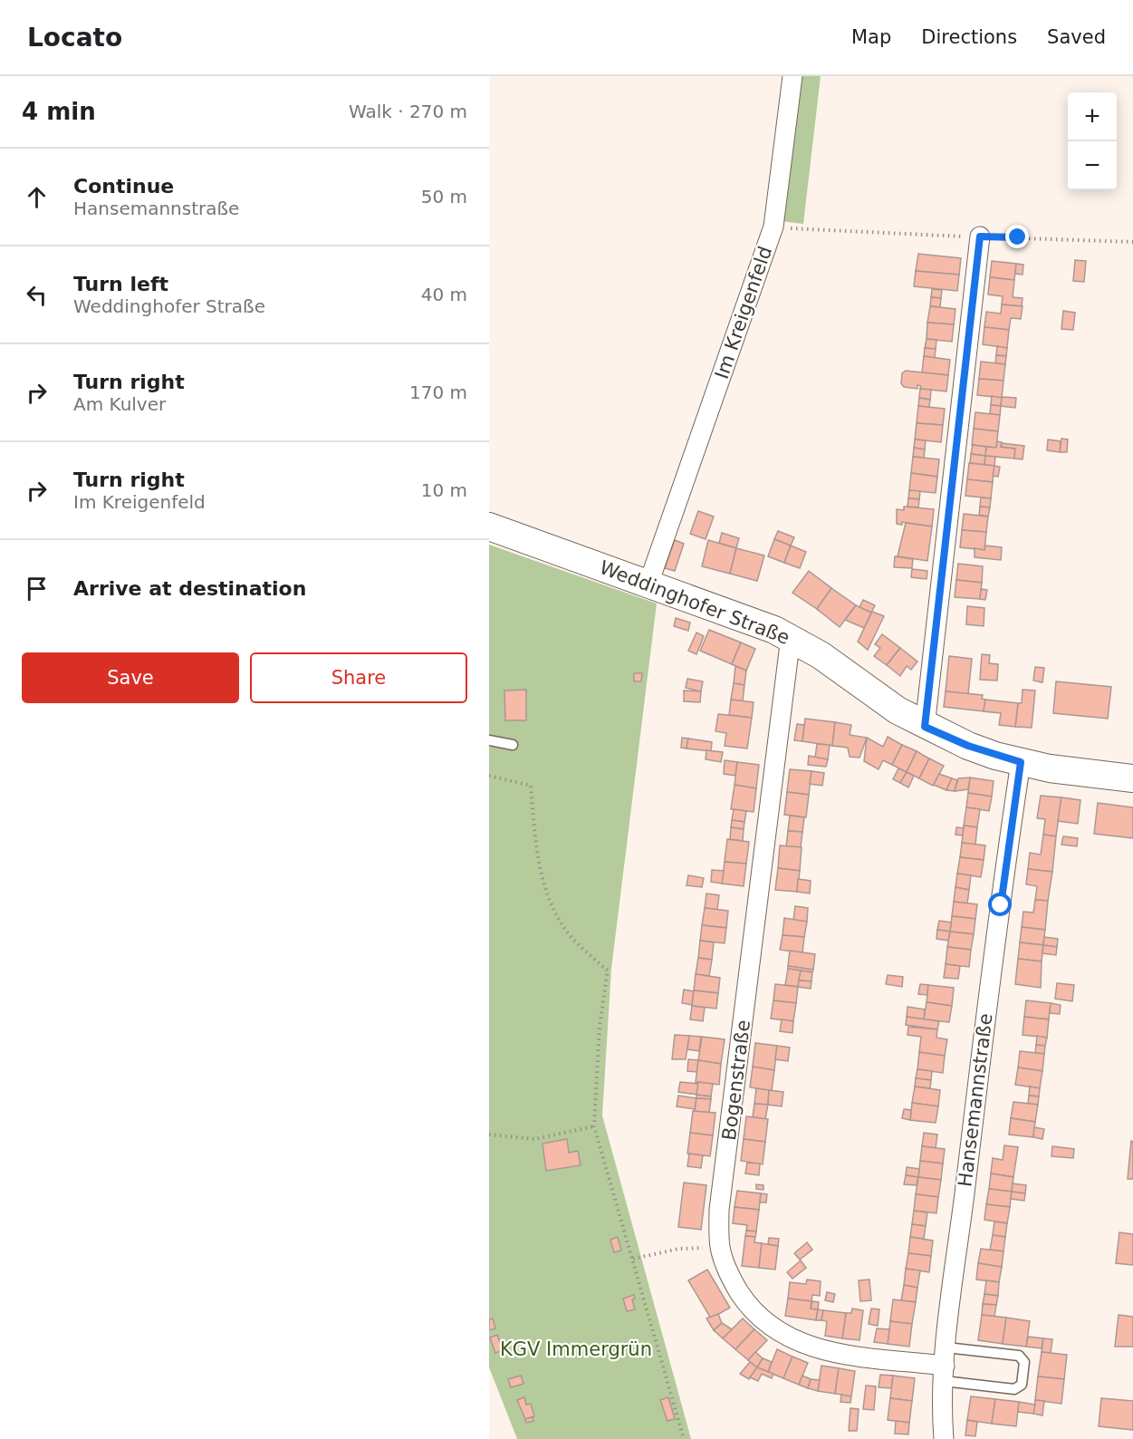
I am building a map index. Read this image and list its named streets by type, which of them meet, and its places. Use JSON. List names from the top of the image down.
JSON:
{
  "streets": {
    "street": [
      "Im Kreigenfeld",
      "Weddinghofer Straße",
      "Bogenstraße",
      "Hansemannstraße"
    ]
  },
  "crossings": [
    ["Im Kreigenfeld", "Weddinghofer Straße"],
    ["Weddinghofer Straße", "Bogenstraße"],
    ["Weddinghofer Straße", "Hansemannstraße"],
    ["Bogenstraße", "Hansemannstraße"]
  ],
  "parks": ["KGV Immergrün"],
  "page": {
    "header": "Locato",
    "nav": ["Map", "Directions", "Saved"],
    "heading": ["4 min", "Walk · 270 m"],
    "map_buttons": ["+", "−"],
    "list": [
      ["Continue", "Hansemannstraße", "50 m"],
      ["Turn left", "Weddinghofer Straße", "40 m"],
      ["Turn right", "Am Kulver", "170 m"],
      ["Turn right", "Im Kreigenfeld", "10 m"],
      "Arrive at destination"
    ],
    "buttons": ["Save", "Share"]
  }
}
